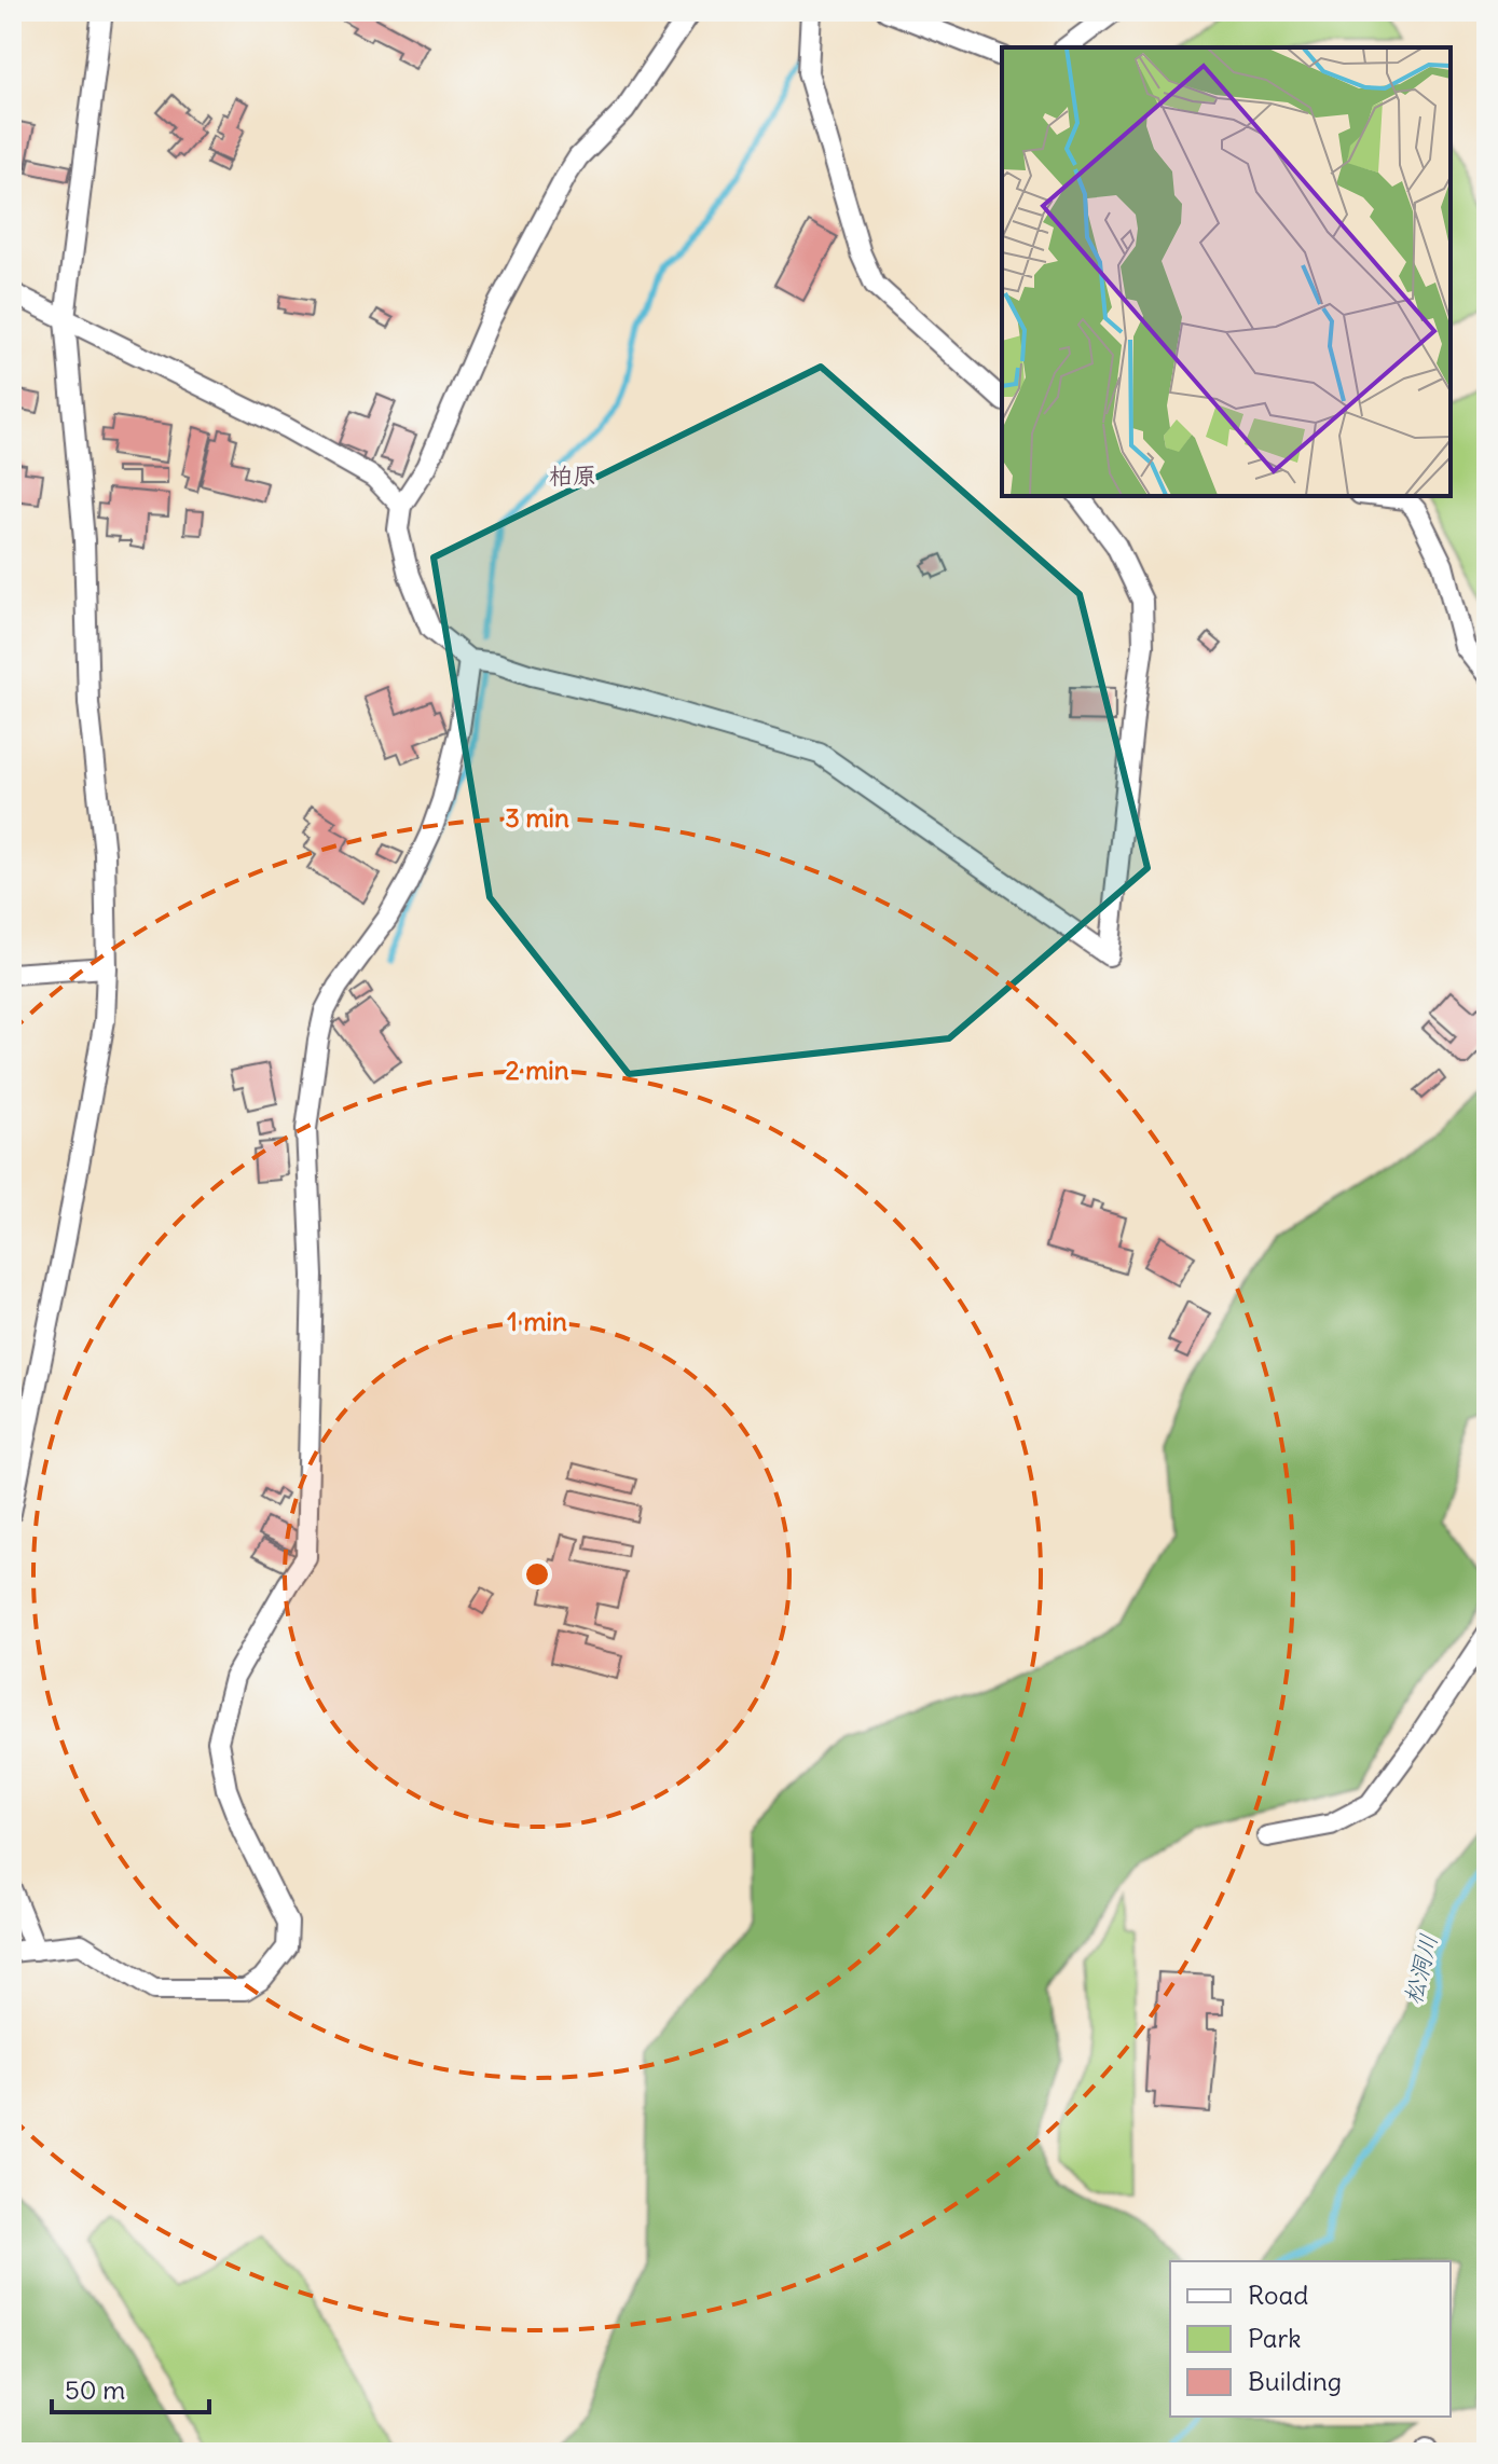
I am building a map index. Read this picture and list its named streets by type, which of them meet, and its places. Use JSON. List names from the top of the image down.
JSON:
{
  "districts": ["柏原"],
  "water": ["松洞川"],
  "legend": ["Road", "Park", "Building"],
  "scale_bar": "50 m",
  "rings": ["3 min", "2 min", "1 min"]
}
